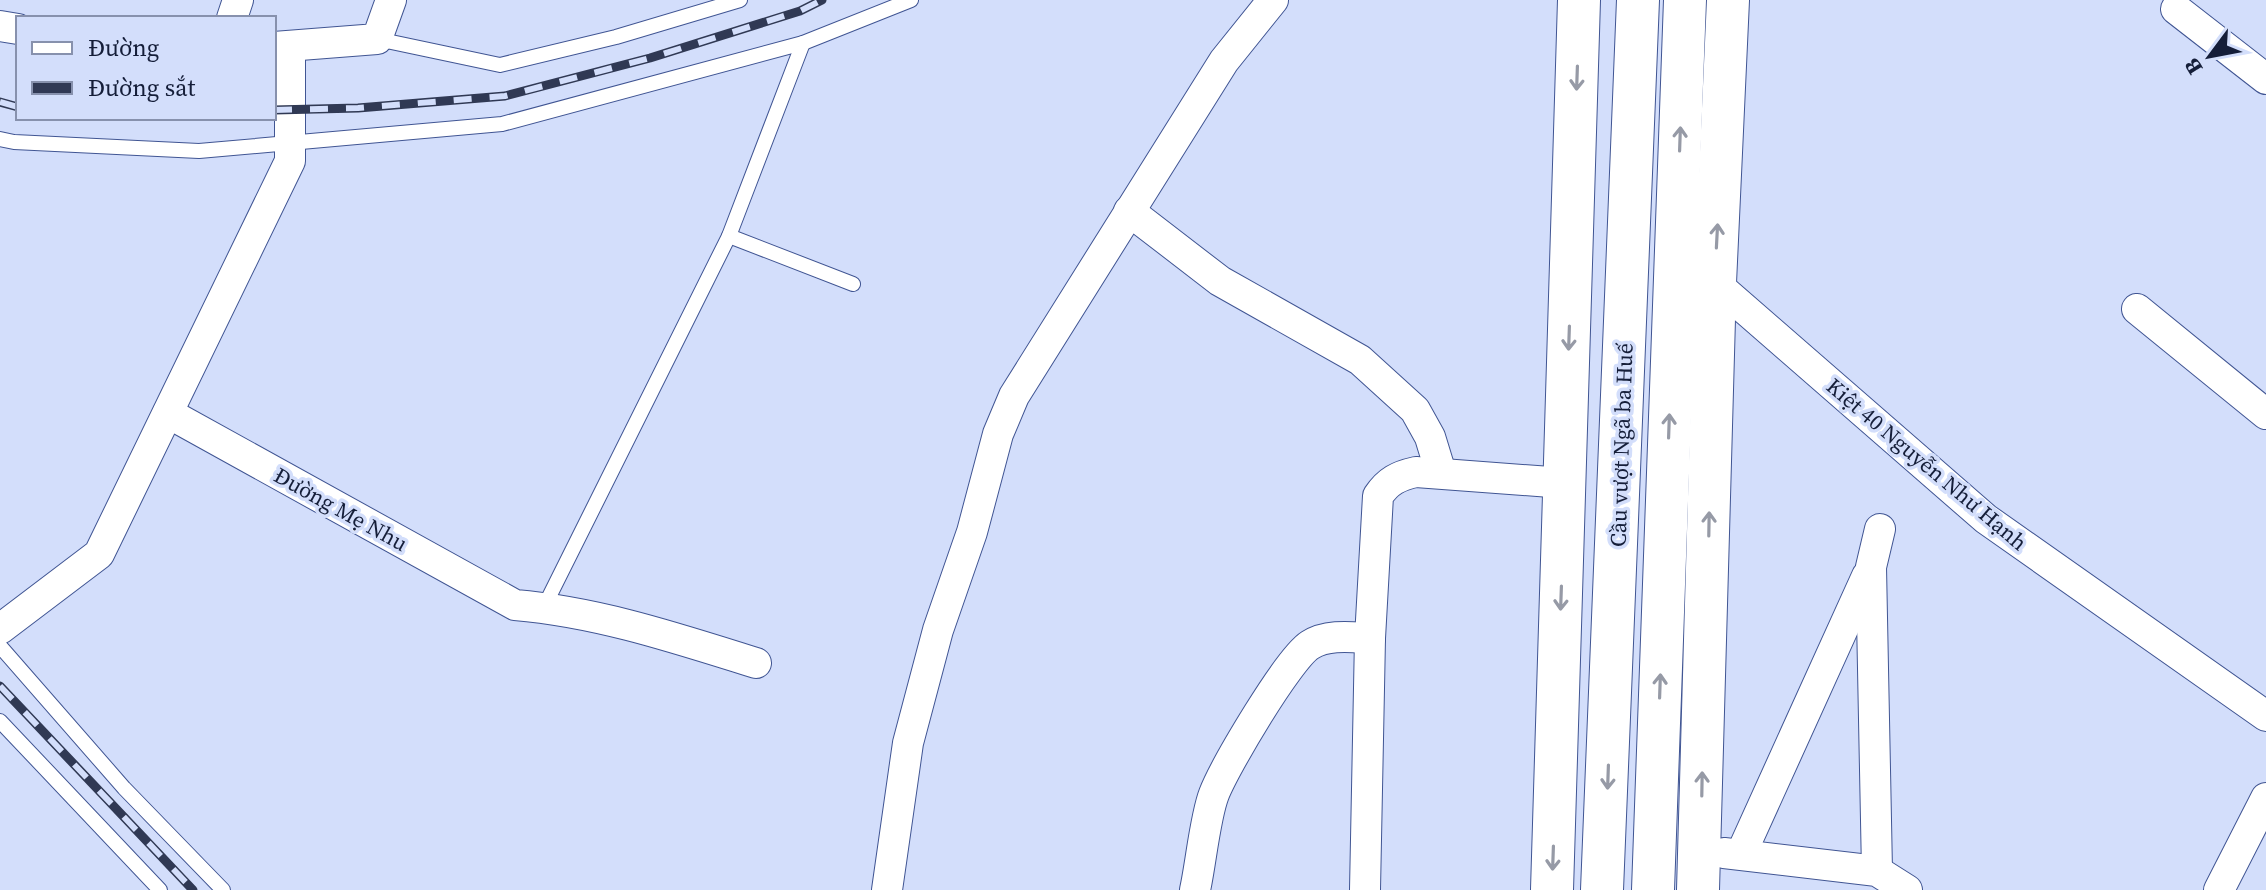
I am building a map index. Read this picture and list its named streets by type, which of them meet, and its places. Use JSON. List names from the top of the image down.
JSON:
{
  "streets": {
    "main road": ["Cầu vượt Ngã ba Huế"],
    "street": ["Kiệt 40 Nguyễn Như Hạnh", "Đường Mẹ Nhu"]
  },
  "legend": ["Đường", "Đường sắt"],
  "north": "bottom left"
}
